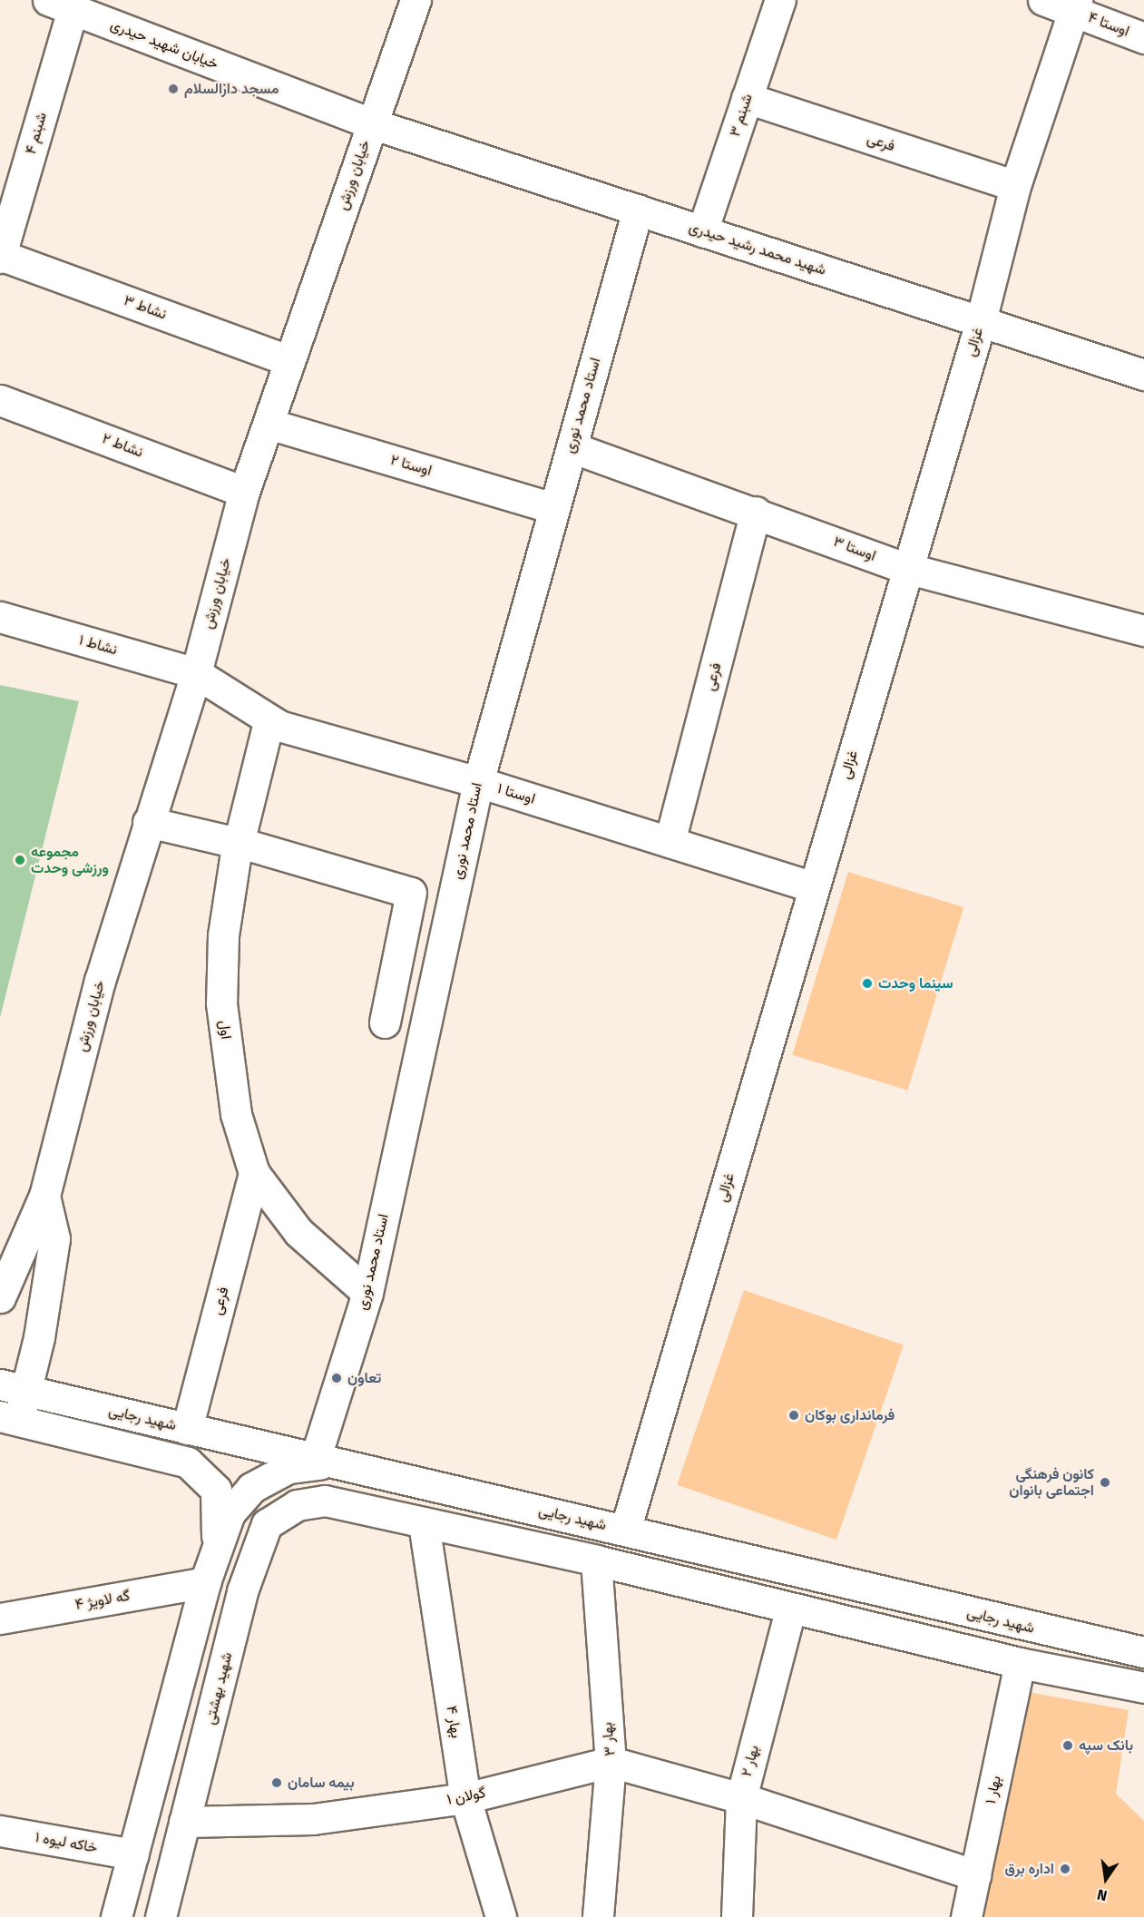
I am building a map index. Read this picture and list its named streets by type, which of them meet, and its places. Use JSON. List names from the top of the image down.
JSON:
{
  "streets": {
    "street": [
      "اوستا ۴",
      "خیابان شهید حیدری",
      "شبنم ۳",
      "شبنم ۴",
      "فرعی",
      "خیابان ورزش",
      "شهید محمد رشید حیدری",
      "نشاط ۳",
      "غزالی",
      "استاد محمد نوری",
      "نشاط ۲",
      "اوستا ۲",
      "اوستا ۳",
      "نشاط ۱",
      "اوستا ۱",
      "اول",
      "شهید رجایی",
      "گه لاویژ ۴",
      "شهید بهشتی",
      "بهار ۴",
      "بهار ۳",
      "بهار ۲",
      "بهار ۱",
      "گولان ۱",
      "خاکه لیوه ۱"
    ]
  },
  "crossings": [
    ["اوستا ۴", "غزالی"],
    ["خیابان شهید حیدری", "شبنم ۴"],
    ["خیابان شهید حیدری", "خیابان ورزش"],
    ["خیابان شهید حیدری", "شهید محمد رشید حیدری"],
    ["شبنم ۳", "فرعی"],
    ["شبنم ۳", "شهید محمد رشید حیدری"],
    ["شبنم ۴", "نشاط ۳"],
    ["فرعی", "غزالی"],
    ["فرعی", "اوستا ۳"],
    ["فرعی", "اوستا ۱"],
    ["فرعی", "اول"],
    ["فرعی", "شهید رجایی"],
    ["خیابان ورزش", "شهید محمد رشید حیدری"],
    ["خیابان ورزش", "نشاط ۳"],
    ["خیابان ورزش", "نشاط ۲"],
    ["خیابان ورزش", "اوستا ۲"],
    ["خیابان ورزش", "نشاط ۱"],
    ["خیابان ورزش", "اوستا ۱"],
    ["خیابان ورزش", "شهید رجایی"],
    ["شهید محمد رشید حیدری", "غزالی"],
    ["شهید محمد رشید حیدری", "استاد محمد نوری"],
    ["غزالی", "اوستا ۳"],
    ["غزالی", "اوستا ۱"],
    ["غزالی", "شهید رجایی"],
    ["استاد محمد نوری", "اوستا ۲"],
    ["استاد محمد نوری", "اوستا ۳"],
    ["استاد محمد نوری", "اوستا ۱"],
    ["استاد محمد نوری", "اول"],
    ["استاد محمد نوری", "شهید رجایی"],
    ["نشاط ۱", "اوستا ۱"],
    ["اوستا ۱", "اول"],
    ["شهید بهشتی", "بهار ۴"],
    ["شهید بهشتی", "گولان ۱"],
    ["بهار ۴", "گولان ۱"],
    ["بهار ۳", "گولان ۱"],
    ["بهار ۲", "گولان ۱"],
    ["بهار ۱", "گولان ۱"]
  ],
  "places": [
    "مسجد دارالسلام",
    "مجموعه ورزشی وحدت",
    "سینما وحدت",
    "تعاون",
    "فرمانداری بوکان",
    "کانون فرهنگی اجتماعی بانوان",
    "بانک سپه",
    "بیمه سامان",
    "اداره برق"
  ],
  "north": "bottom"
}
